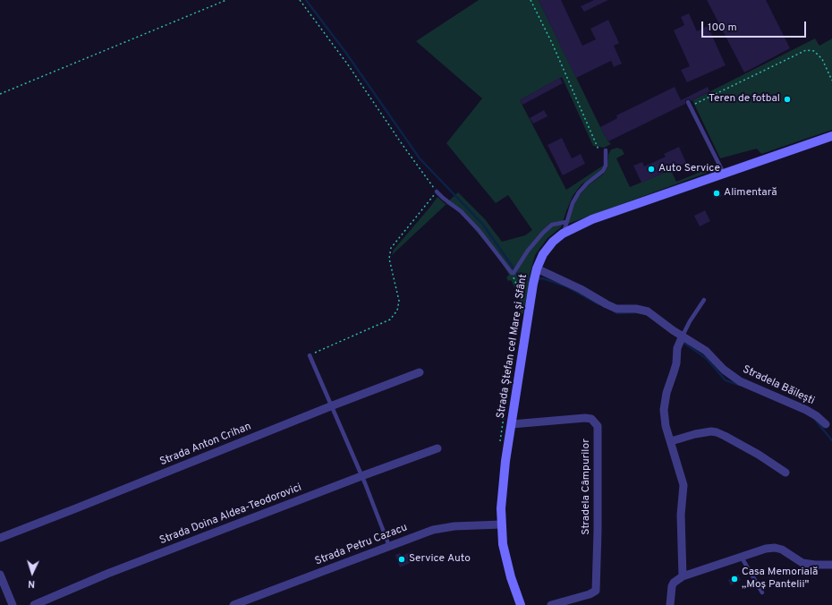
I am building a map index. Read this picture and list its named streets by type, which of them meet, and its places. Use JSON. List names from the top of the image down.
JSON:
{
  "streets": {
    "main road": ["Strada Ștefan cel Mare și Sfânt"],
    "street": [
      "Stradela Băilești",
      "Strada Anton Crihan",
      "Stradela Câmpurilor",
      "Strada Doina Aldea-Teodorovici",
      "Strada Petru Cazacu"
    ]
  },
  "crossings": [
    ["Strada Ștefan cel Mare și Sfânt", "Stradela Băilești"],
    ["Strada Ștefan cel Mare și Sfânt", "Stradela Câmpurilor"],
    ["Strada Ștefan cel Mare și Sfânt", "Strada Petru Cazacu"]
  ],
  "places": [
    "Teren de fotbal",
    "Auto Service",
    "Alimentară",
    "Service Auto",
    "Casa Memorială ,,Moș Pantelii\""
  ],
  "scale_bar": "100 m",
  "north": "bottom"
}
